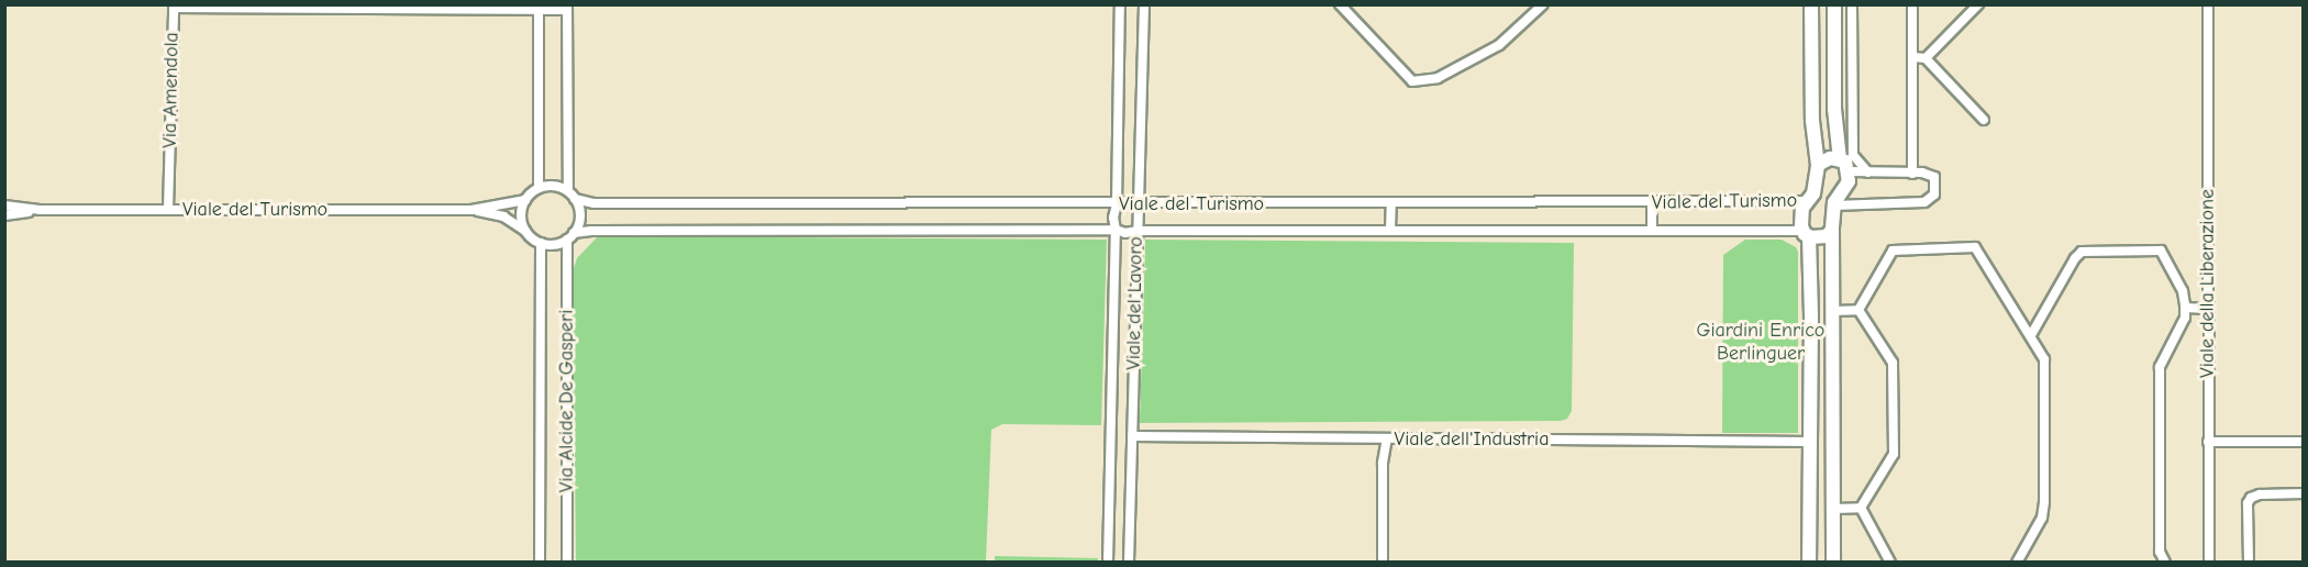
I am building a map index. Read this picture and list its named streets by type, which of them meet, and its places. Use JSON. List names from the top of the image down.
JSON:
{
  "streets": {
    "street": [
      "Via Amendola",
      "Viale del Turismo",
      "Viale della Liberazione",
      "Viale del Lavoro",
      "Via Alcide De Gasperi",
      "Viale dell'Industria"
    ]
  },
  "crossings": [
    ["Via Amendola", "Viale del Turismo"],
    ["Viale del Turismo", "Viale del Lavoro"],
    ["Viale del Turismo", "Via Alcide De Gasperi"],
    ["Viale del Lavoro", "Viale dell'Industria"]
  ],
  "parks": ["Giardini Enrico Berlinguer"]
}
